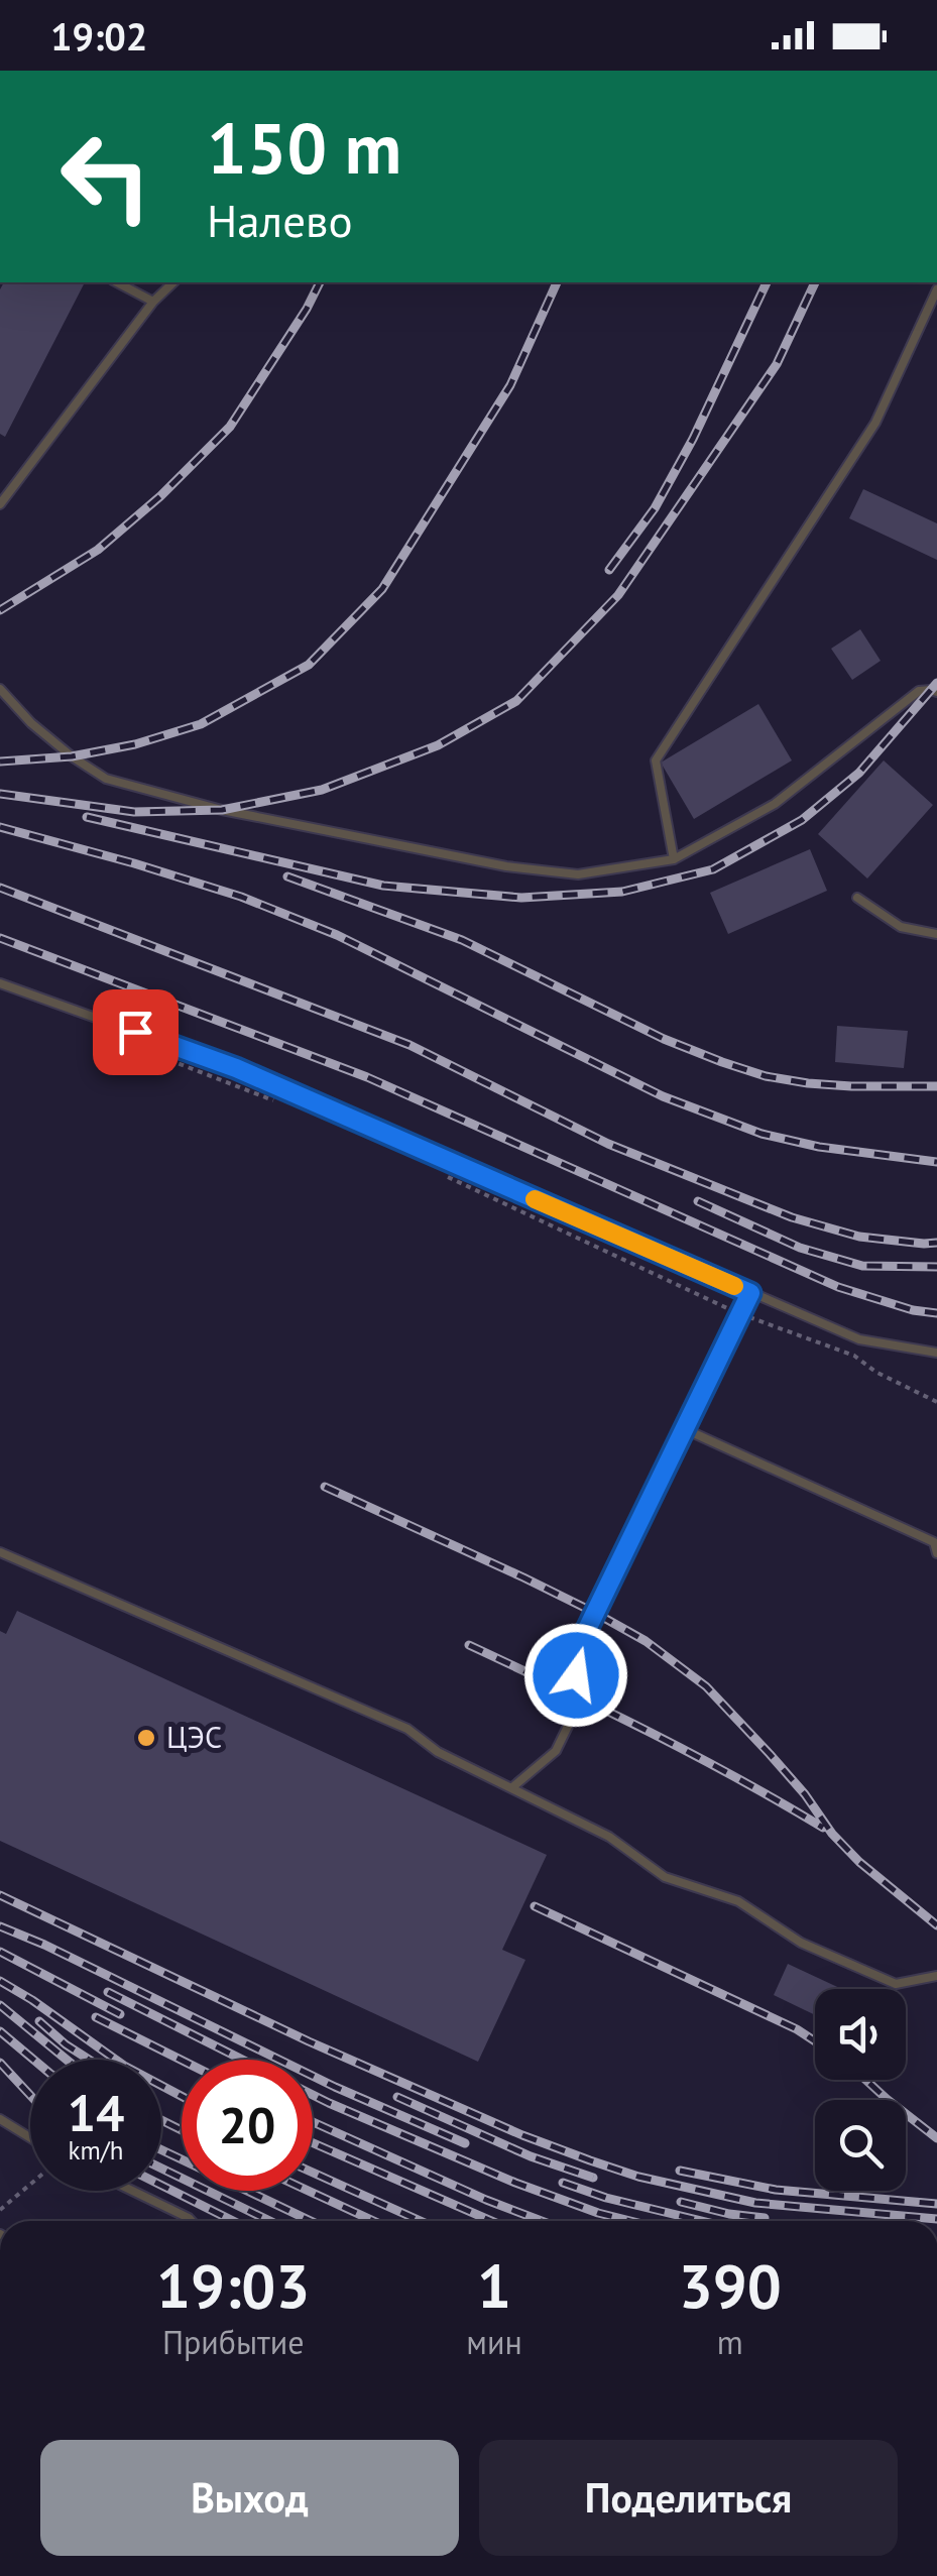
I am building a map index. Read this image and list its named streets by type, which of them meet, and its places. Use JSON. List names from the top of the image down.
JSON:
{
  "places": ["ЦЭС"],
  "page": {
    "status": "19:02",
    "turn": ["150 m", "Налево"],
    "speed": "14 km/h",
    "limit": "20",
    "eta": [
      "19:03",
      "Прибытие",
      "1",
      "мин",
      "390",
      "m"
    ],
    "buttons": ["Выход", "Поделиться"]
  }
}
